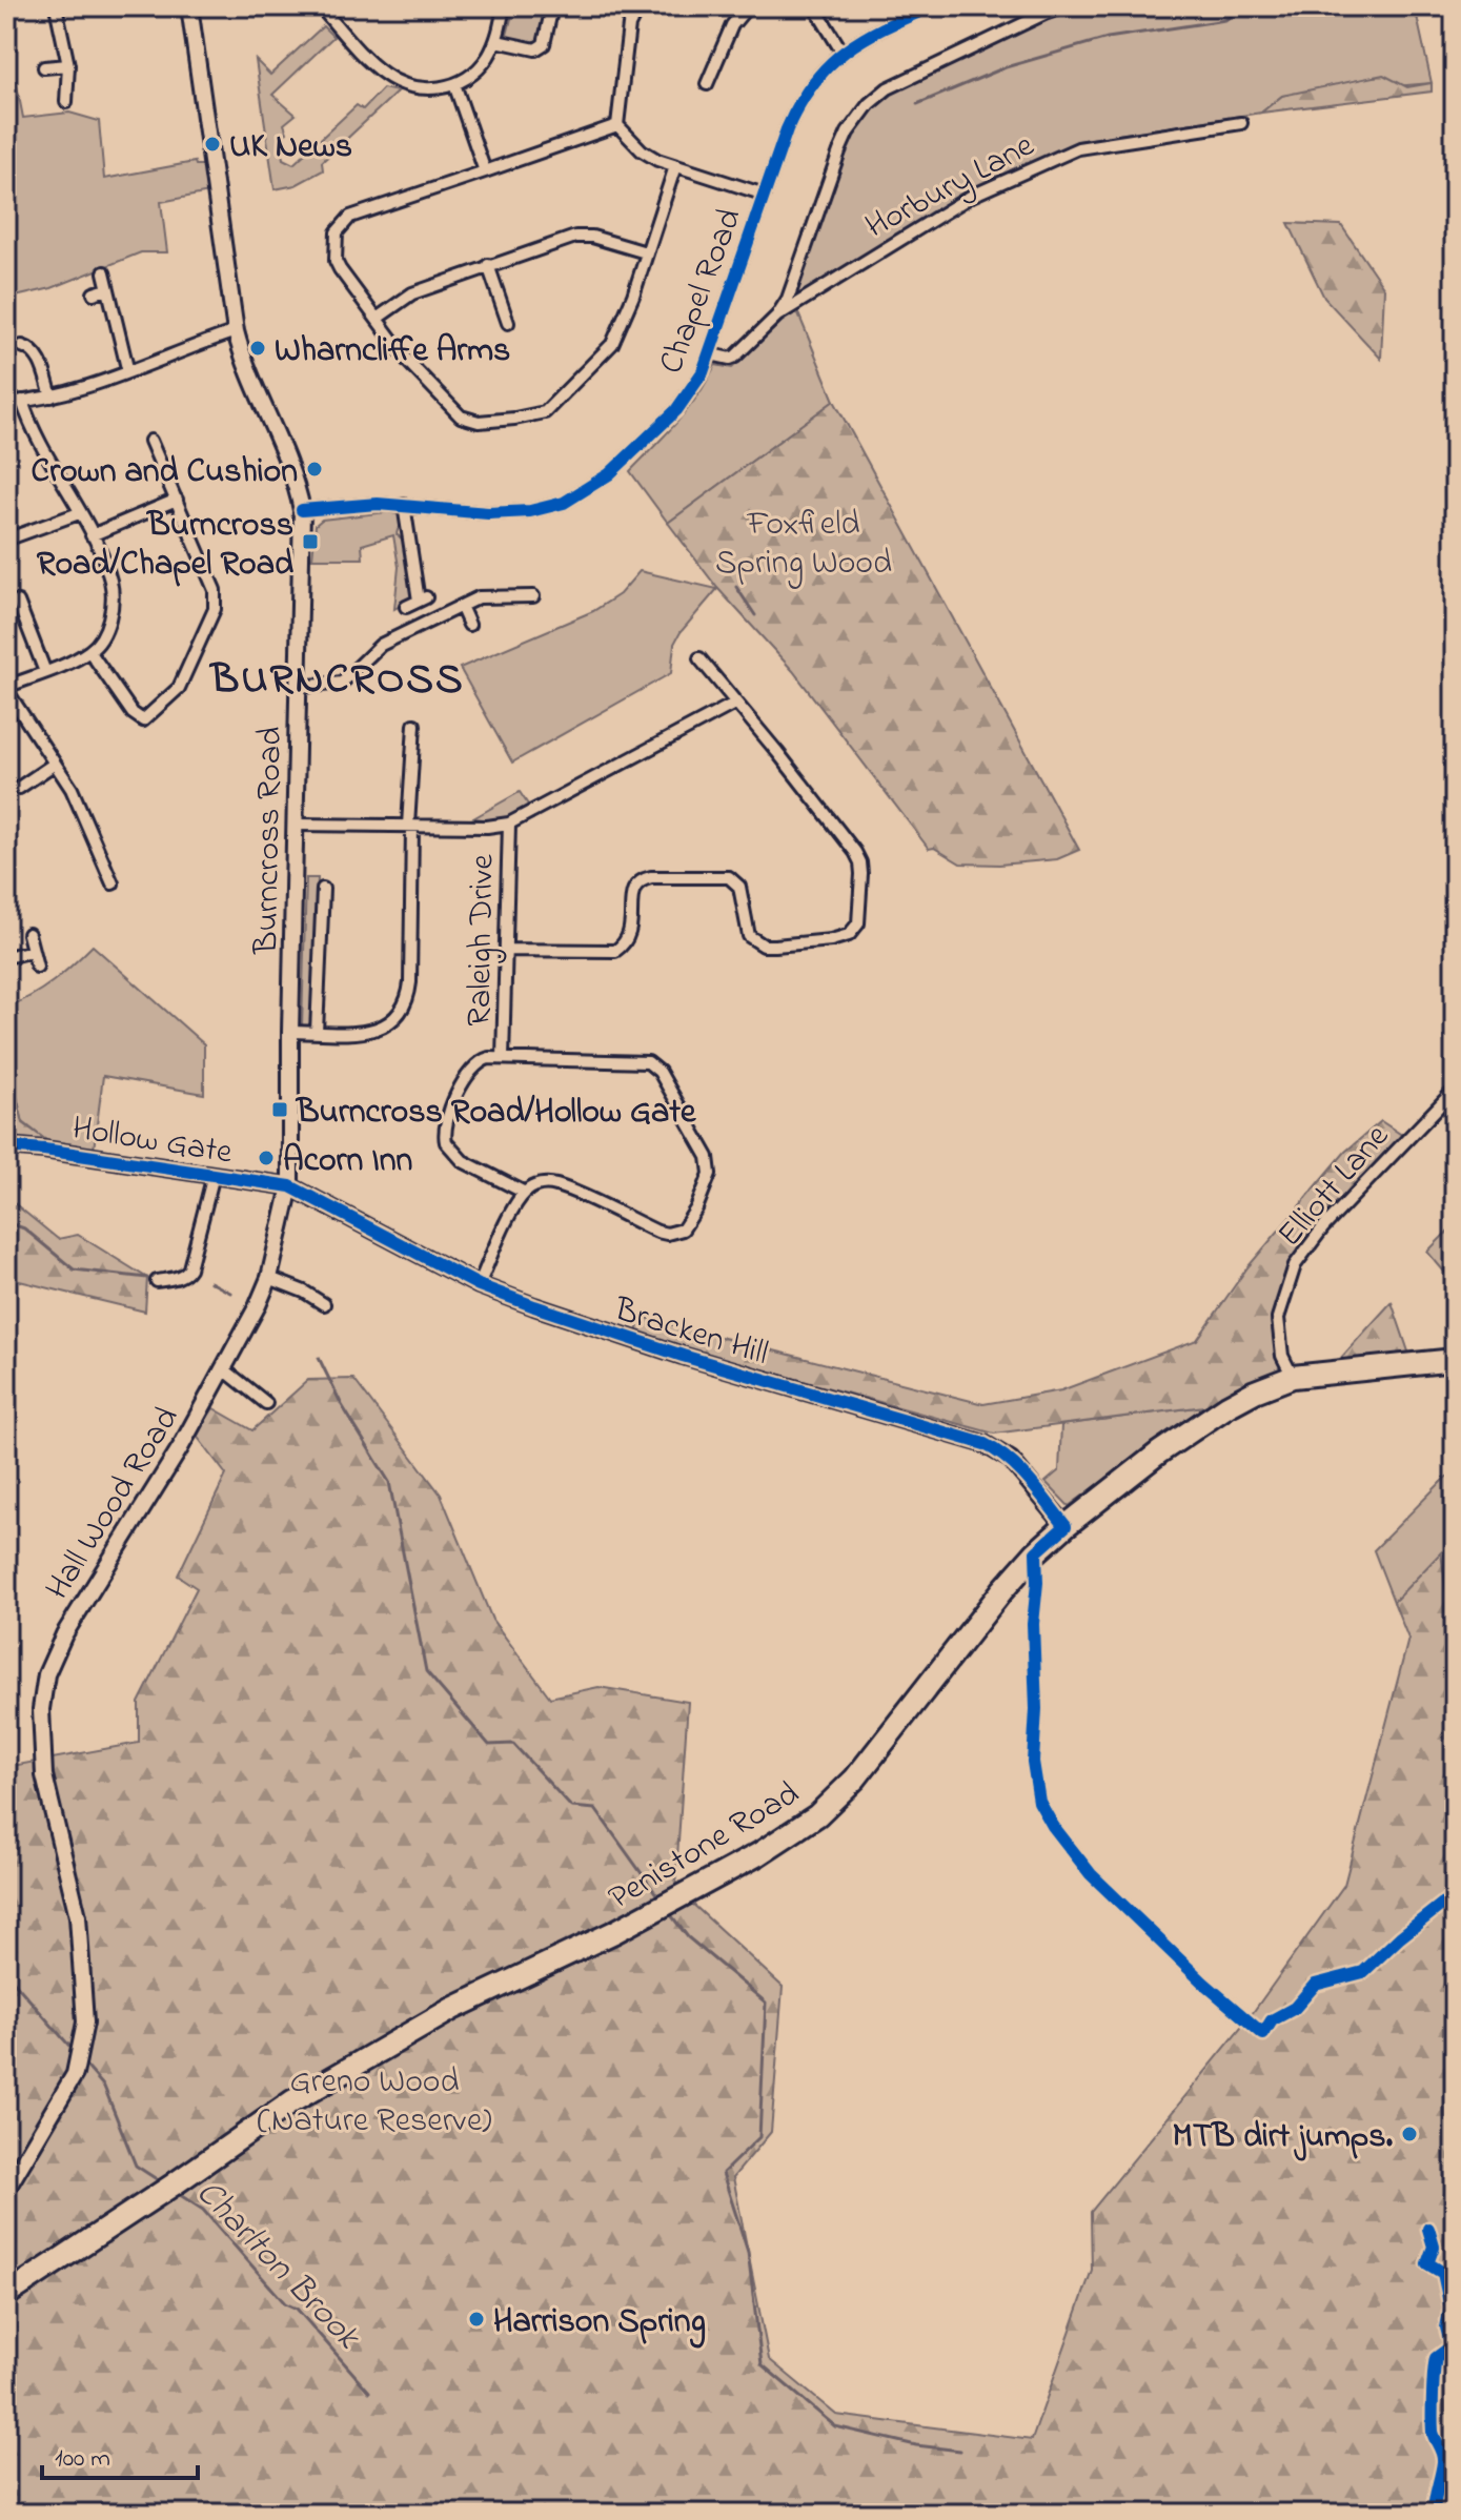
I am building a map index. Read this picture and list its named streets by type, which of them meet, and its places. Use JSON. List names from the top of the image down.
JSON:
{
  "streets": {
    "highway": ["Penistone Road"],
    "main road": [
      "Burncross Road",
      "Hollow Gate",
      "Bracken Hill",
      "Hall Wood Road"
    ],
    "street": [
      "Horbury Lane",
      "Chapel Road",
      "Raleigh Drive",
      "Elliott Lane"
    ]
  },
  "crossings": [
    ["Horbury Lane", "Chapel Road"],
    ["Chapel Road", "Burncross Road"],
    ["Burncross Road", "Hollow Gate"],
    ["Burncross Road", "Bracken Hill"],
    ["Burncross Road", "Hall Wood Road"],
    ["Hollow Gate", "Bracken Hill"],
    ["Hollow Gate", "Hall Wood Road"],
    ["Elliott Lane", "Penistone Road"],
    ["Bracken Hill", "Hall Wood Road"],
    ["Bracken Hill", "Penistone Road"]
  ],
  "districts": ["BURNCROSS"],
  "water": ["Charlton Brook"],
  "parks": ["Foxfield Spring Wood", "Greno Wood (Nature Reserve)"],
  "places": {
    "other": [
      "UK News",
      "Wharncliffe Arms",
      "Crown and Cushion",
      "Acorn Inn",
      "MTB dirt jumps.",
      "Harrison Spring"
    ],
    "transit": ["Burncross Road/Chapel Road", "Burncross Road/Hollow Gate"]
  },
  "scale_bar": "100 m"
}
